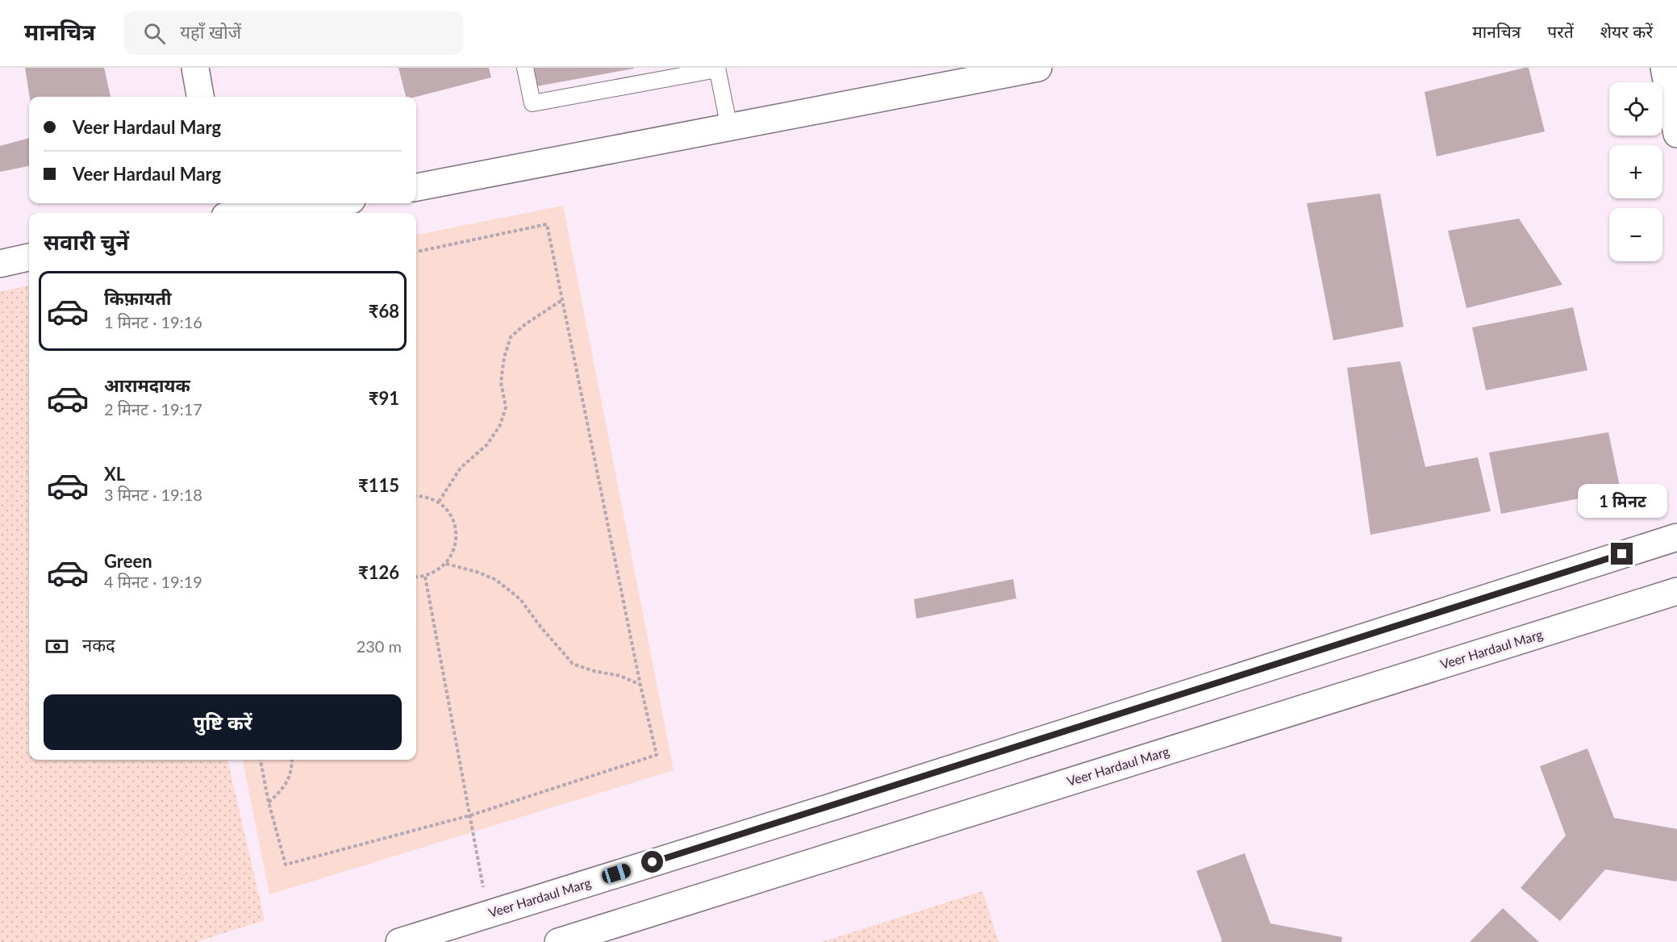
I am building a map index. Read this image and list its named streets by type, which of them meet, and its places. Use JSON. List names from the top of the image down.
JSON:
{
  "streets": {
    "street": ["Veer Hardaul Marg"]
  },
  "page": {
    "header": "मानचित्र",
    "search": "यहाँ खोजें",
    "nav": ["मानचित्र", "परतें", "शेयर करें"],
    "map_buttons": ["+", "−"],
    "banner": ["Veer Hardaul Marg", "Veer Hardaul Marg"],
    "heading": "सवारी चुनें",
    "list": [
      {
        "name": "किफ़ायती",
        "note": "1 मिनट · 19:16",
        "value": "₹68"
      },
      {
        "name": "आरामदायक",
        "note": "2 मिनट · 19:17",
        "value": "₹91"
      },
      {
        "name": "XL",
        "note": "3 मिनट · 19:18",
        "value": "₹115"
      },
      {
        "name": "Green",
        "note": "4 मिनट · 19:19",
        "value": "₹126"
      }
    ],
    "bubble": "1 मिनट",
    "pay": ["नकद", "230 m"],
    "buttons": "पुष्टि करें"
  }
}
